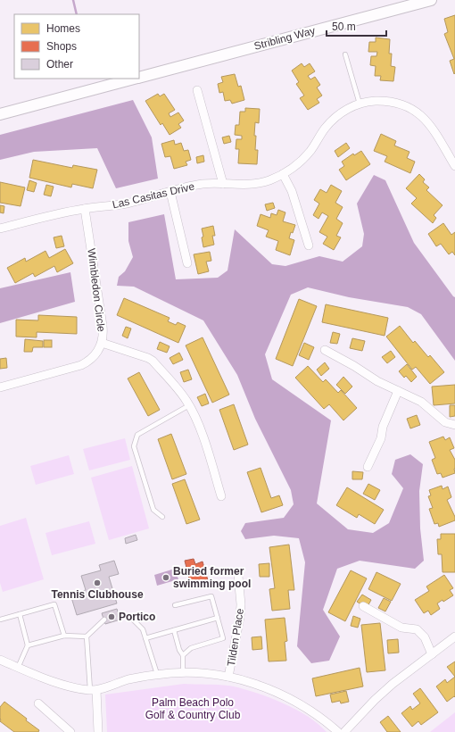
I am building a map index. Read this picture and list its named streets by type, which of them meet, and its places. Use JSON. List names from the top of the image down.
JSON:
{
  "streets": {
    "street": [
      "Stribling Way",
      "Las Casitas Drive",
      "Wimbledon Circle",
      "Tilden Place"
    ]
  },
  "crossings": [
    ["Las Casitas Drive", "Wimbledon Circle"]
  ],
  "parks": ["Palm Beach Polo Golf & Country Club"],
  "places": ["Buried former swimming pool", "Tennis Clubhouse", "Portico"],
  "legend": ["Homes", "Shops", "Other"],
  "scale_bar": "50 m"
}
